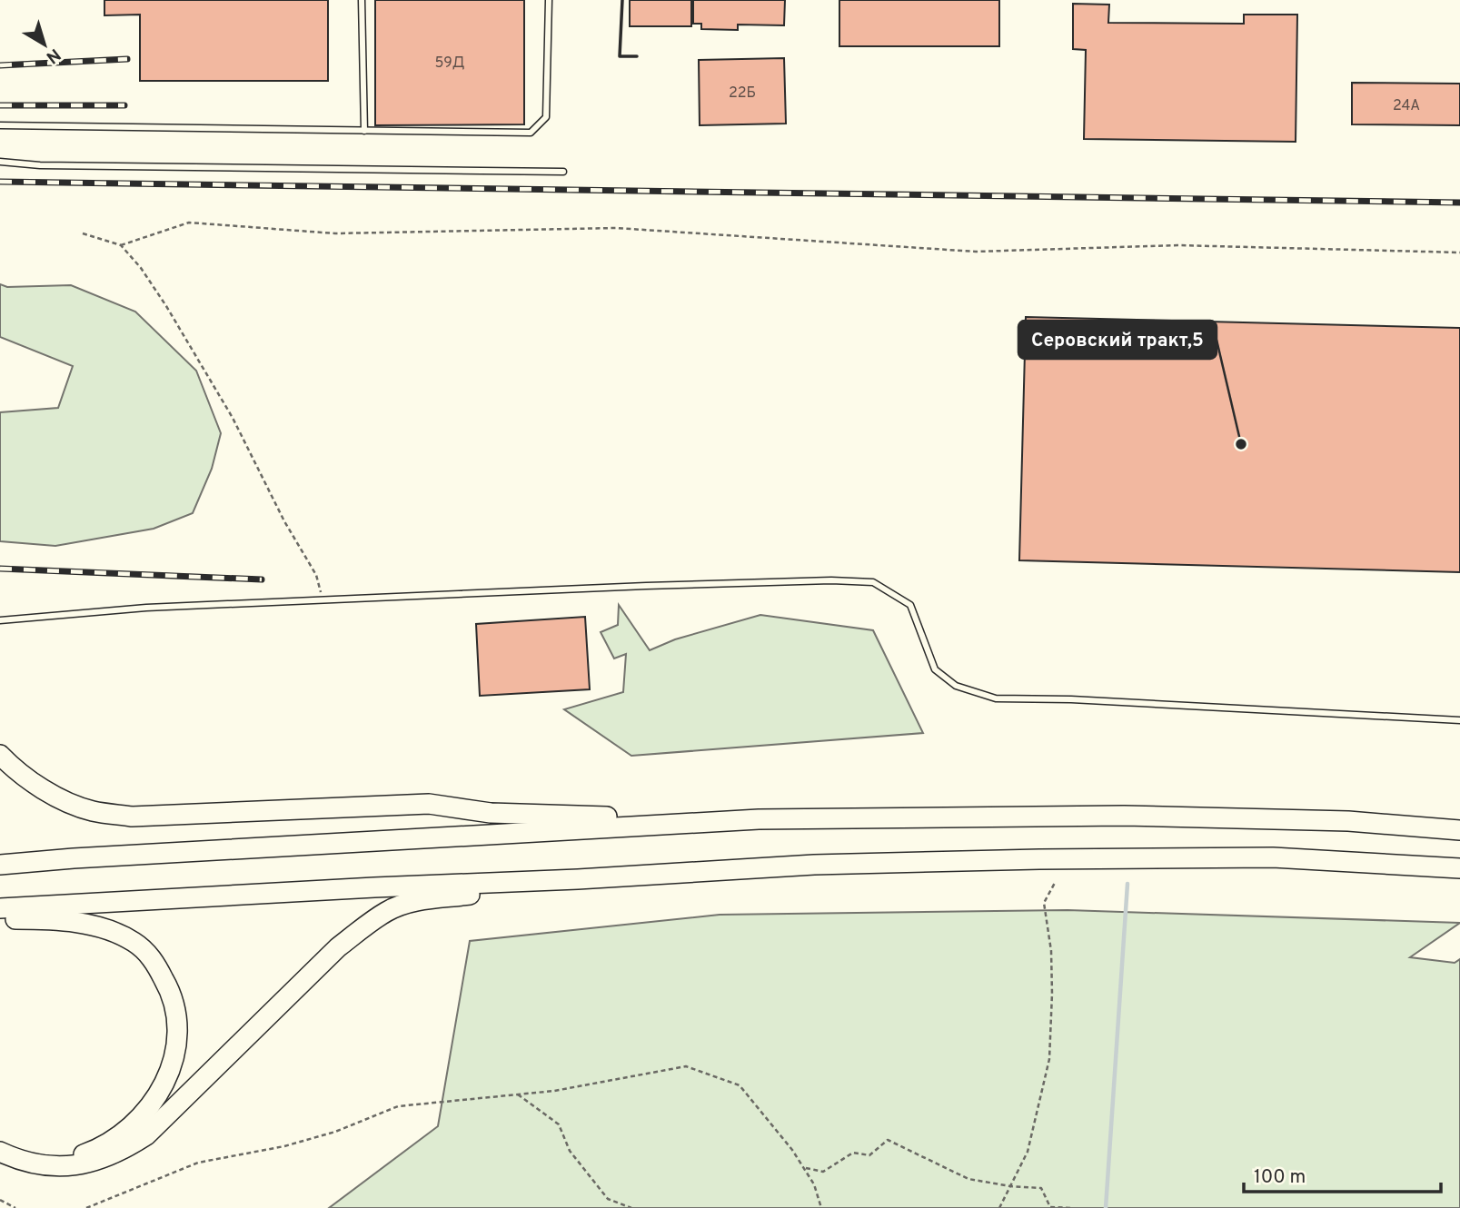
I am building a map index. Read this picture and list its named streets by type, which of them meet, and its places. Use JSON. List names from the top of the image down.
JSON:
{
  "places": ["Серовский тракт,5"],
  "house_numbers": ["59Д", "22Б", "24А"],
  "scale_bar": "100 m",
  "north": "bottom right"
}
